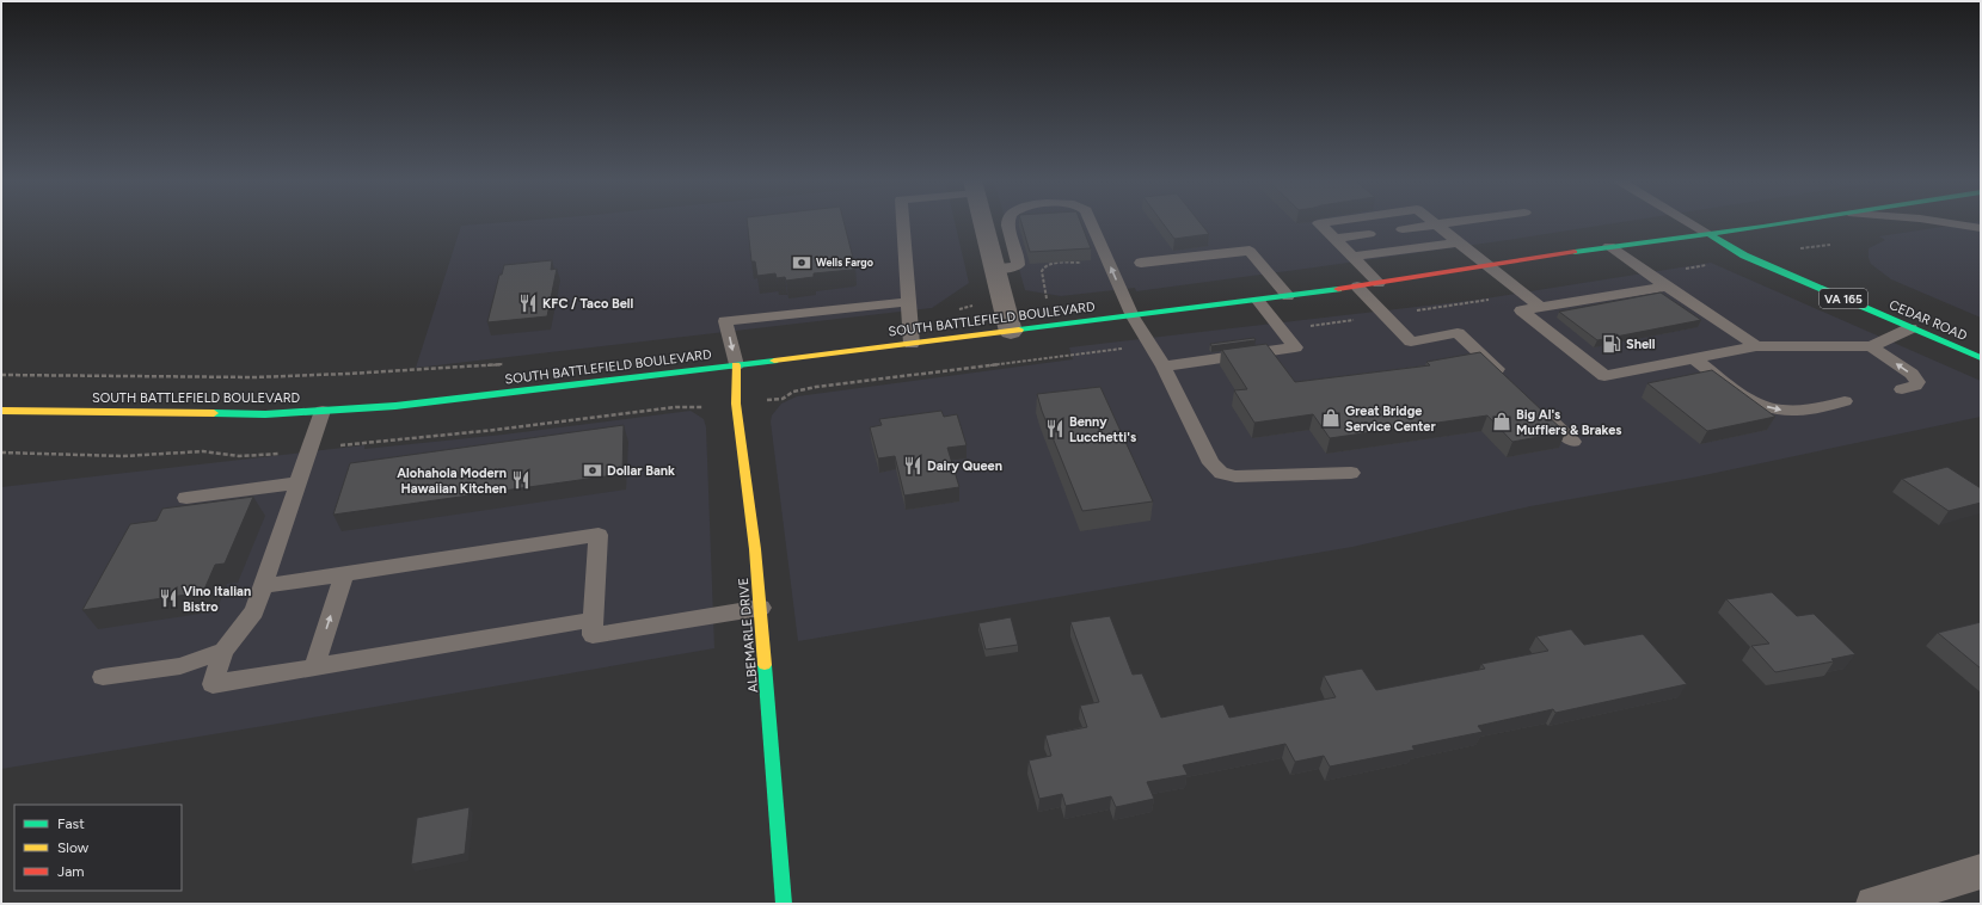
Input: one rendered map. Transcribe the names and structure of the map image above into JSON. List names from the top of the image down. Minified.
{"streets":{"main road":["VA 165","SOUTH BATTLEFIELD BOULEVARD","CEDAR ROAD","ALBEMARLE DRIVE"]},"crossings":[["SOUTH BATTLEFIELD BOULEVARD","CEDAR ROAD"],["SOUTH BATTLEFIELD BOULEVARD","ALBEMARLE DRIVE"]],"places":{"bank":["Wells Fargo","Dollar Bank"],"restaurant":["KFC / Taco Bell","Benny Lucchetti's","Dairy Queen","Alohahola Modern Hawaiian Kitchen","Vino Italian Bistro"],"fuel station":["Shell"],"shop":["Great Bridge Service Center","Big Al's Mufflers & Brakes"]},"legend":["Fast","Slow","Jam"]}
